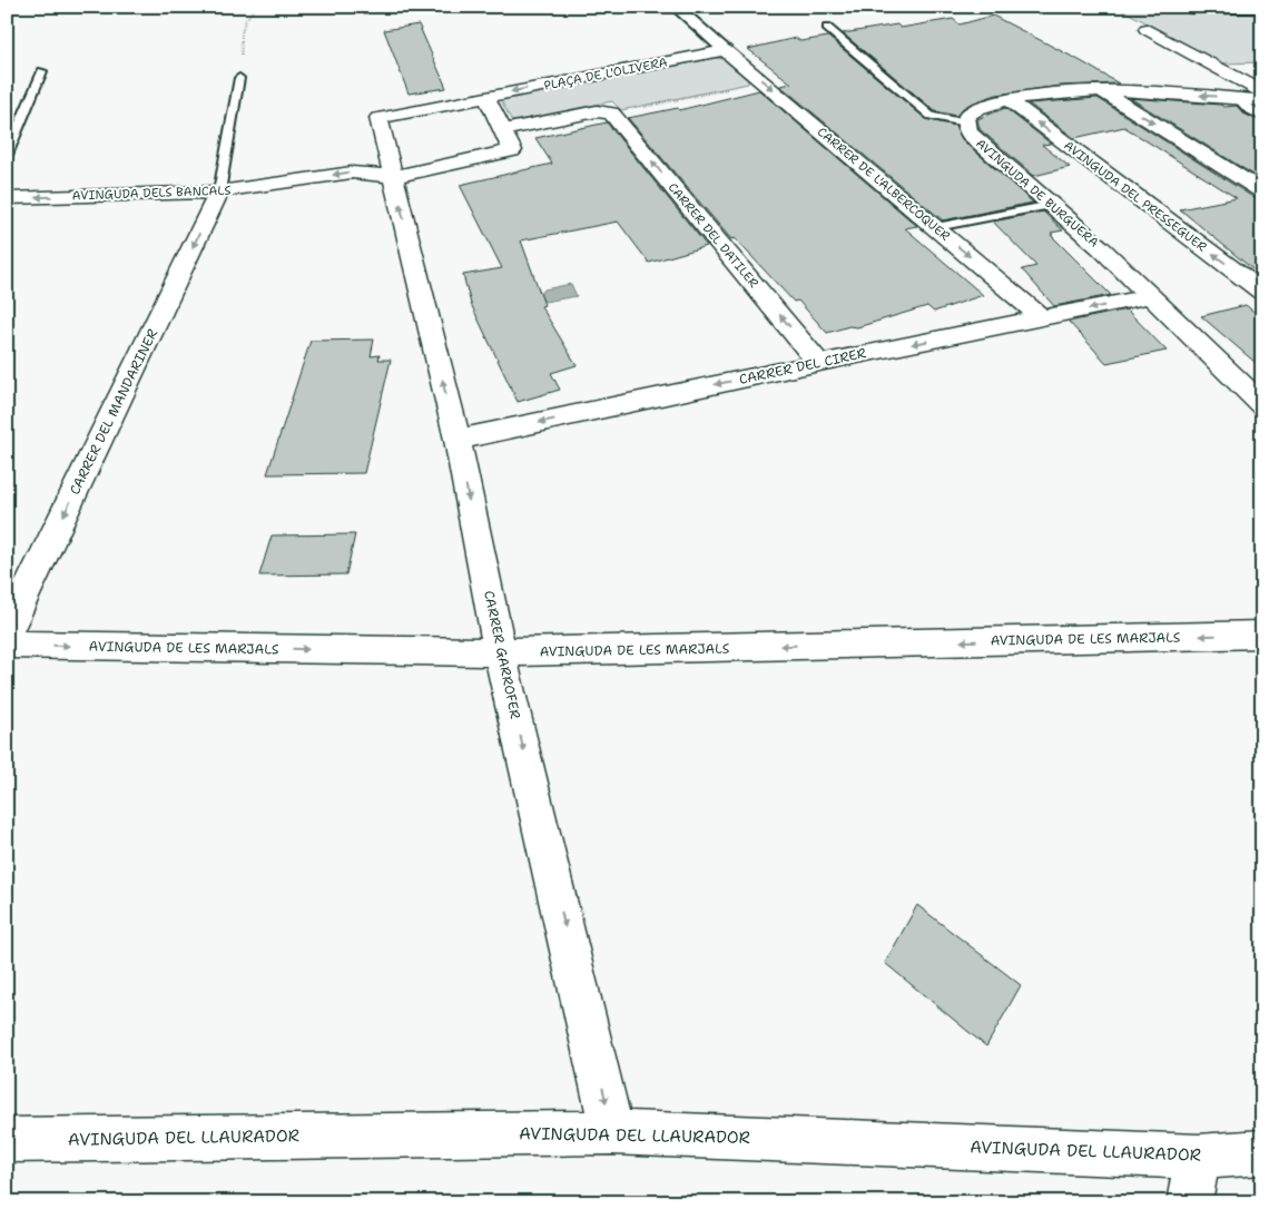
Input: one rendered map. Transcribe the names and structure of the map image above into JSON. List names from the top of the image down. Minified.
{"streets":{"street":["PLAÇA DE L'OLIVERA","CARRER DE L'ALBERCOQUER","AVINGUDA DELS BANCALS","AVINGUDA DE BURGUERA","AVINGUDA DEL PRESSEGUER","CARRER DEL DATILER","CARRER DEL CIRER","CARRER DEL MANDARINER","AVINGUDA DE LES MARJALS","CARRER GARROFER","AVINGUDA DEL LLAURADOR"]},"crossings":[["PLAÇA DE L'OLIVERA","CARRER DE L'ALBERCOQUER"],["PLAÇA DE L'OLIVERA","AVINGUDA DELS BANCALS"],["PLAÇA DE L'OLIVERA","CARRER GARROFER"],["CARRER DE L'ALBERCOQUER","CARRER DEL CIRER"],["AVINGUDA DELS BANCALS","CARRER DEL MANDARINER"],["AVINGUDA DELS BANCALS","CARRER GARROFER"],["AVINGUDA DE BURGUERA","CARRER DEL CIRER"],["CARRER DEL DATILER","CARRER DEL CIRER"],["CARRER DEL CIRER","CARRER GARROFER"],["AVINGUDA DE LES MARJALS","CARRER GARROFER"],["CARRER GARROFER","AVINGUDA DEL LLAURADOR"]],"one_way":["CARRER DE L'ALBERCOQUER","AVINGUDA DELS BANCALS","CARRER DEL DATILER","CARRER DEL CIRER","CARRER DEL MANDARINER"]}
